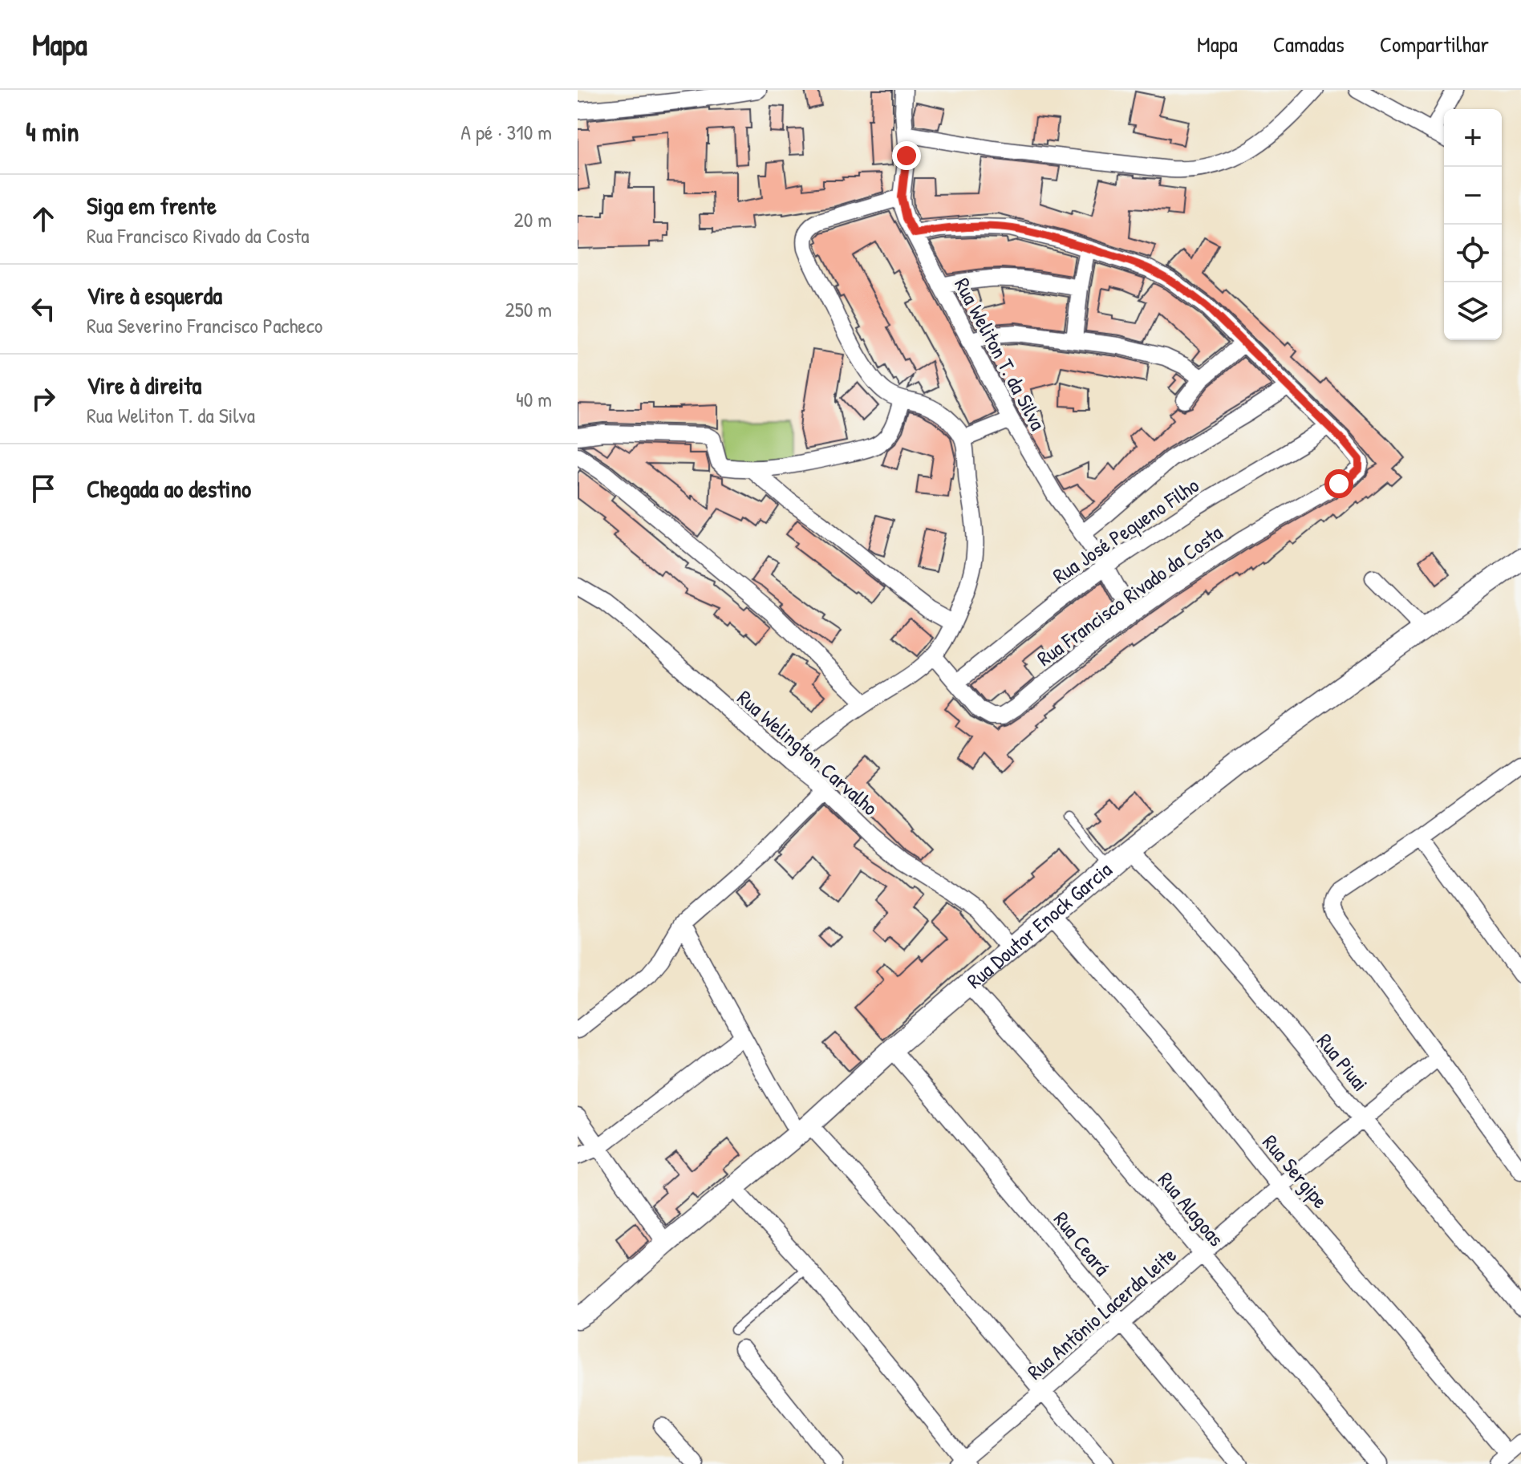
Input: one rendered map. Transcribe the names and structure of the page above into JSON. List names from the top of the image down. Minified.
{"streets":{"street":["Rua Weliton T. da Silva","Rua José Pequeno Filho","Rua Francisco Rivado da Costa","Rua Welington Carvalho","Rua Doutor Enock Garcia","Rua Piuai","Rua Sergipe","Rua Alagoas","Rua Ceará","Rua Antônio Lacerda leite"]},"crossings":[["Rua Weliton T. da Silva","Rua José Pequeno Filho"],["Rua Weliton T. da Silva","Rua Francisco Rivado da Costa"],["Rua José Pequeno Filho","Rua Francisco Rivado da Costa"],["Rua Welington Carvalho","Rua Doutor Enock Garcia"],["Rua Doutor Enock Garcia","Rua Piuai"],["Rua Doutor Enock Garcia","Rua Sergipe"],["Rua Doutor Enock Garcia","Rua Alagoas"],["Rua Doutor Enock Garcia","Rua Ceará"],["Rua Piuai","Rua Antônio Lacerda leite"],["Rua Sergipe","Rua Antônio Lacerda leite"],["Rua Alagoas","Rua Antônio Lacerda leite"],["Rua Ceará","Rua Antônio Lacerda leite"]],"page":{"header":"Mapa","nav":["Mapa","Camadas","Compartilhar"],"heading":["4 min","A pé · 310 m"],"map_buttons":["+","−"],"list":[["Siga em frente","Rua Francisco Rivado da Costa","20 m"],["Vire à esquerda","Rua Severino Francisco Pacheco","250 m"],["Vire à direita","Rua Weliton T. da Silva","40 m"],"Chegada ao destino"]}}
